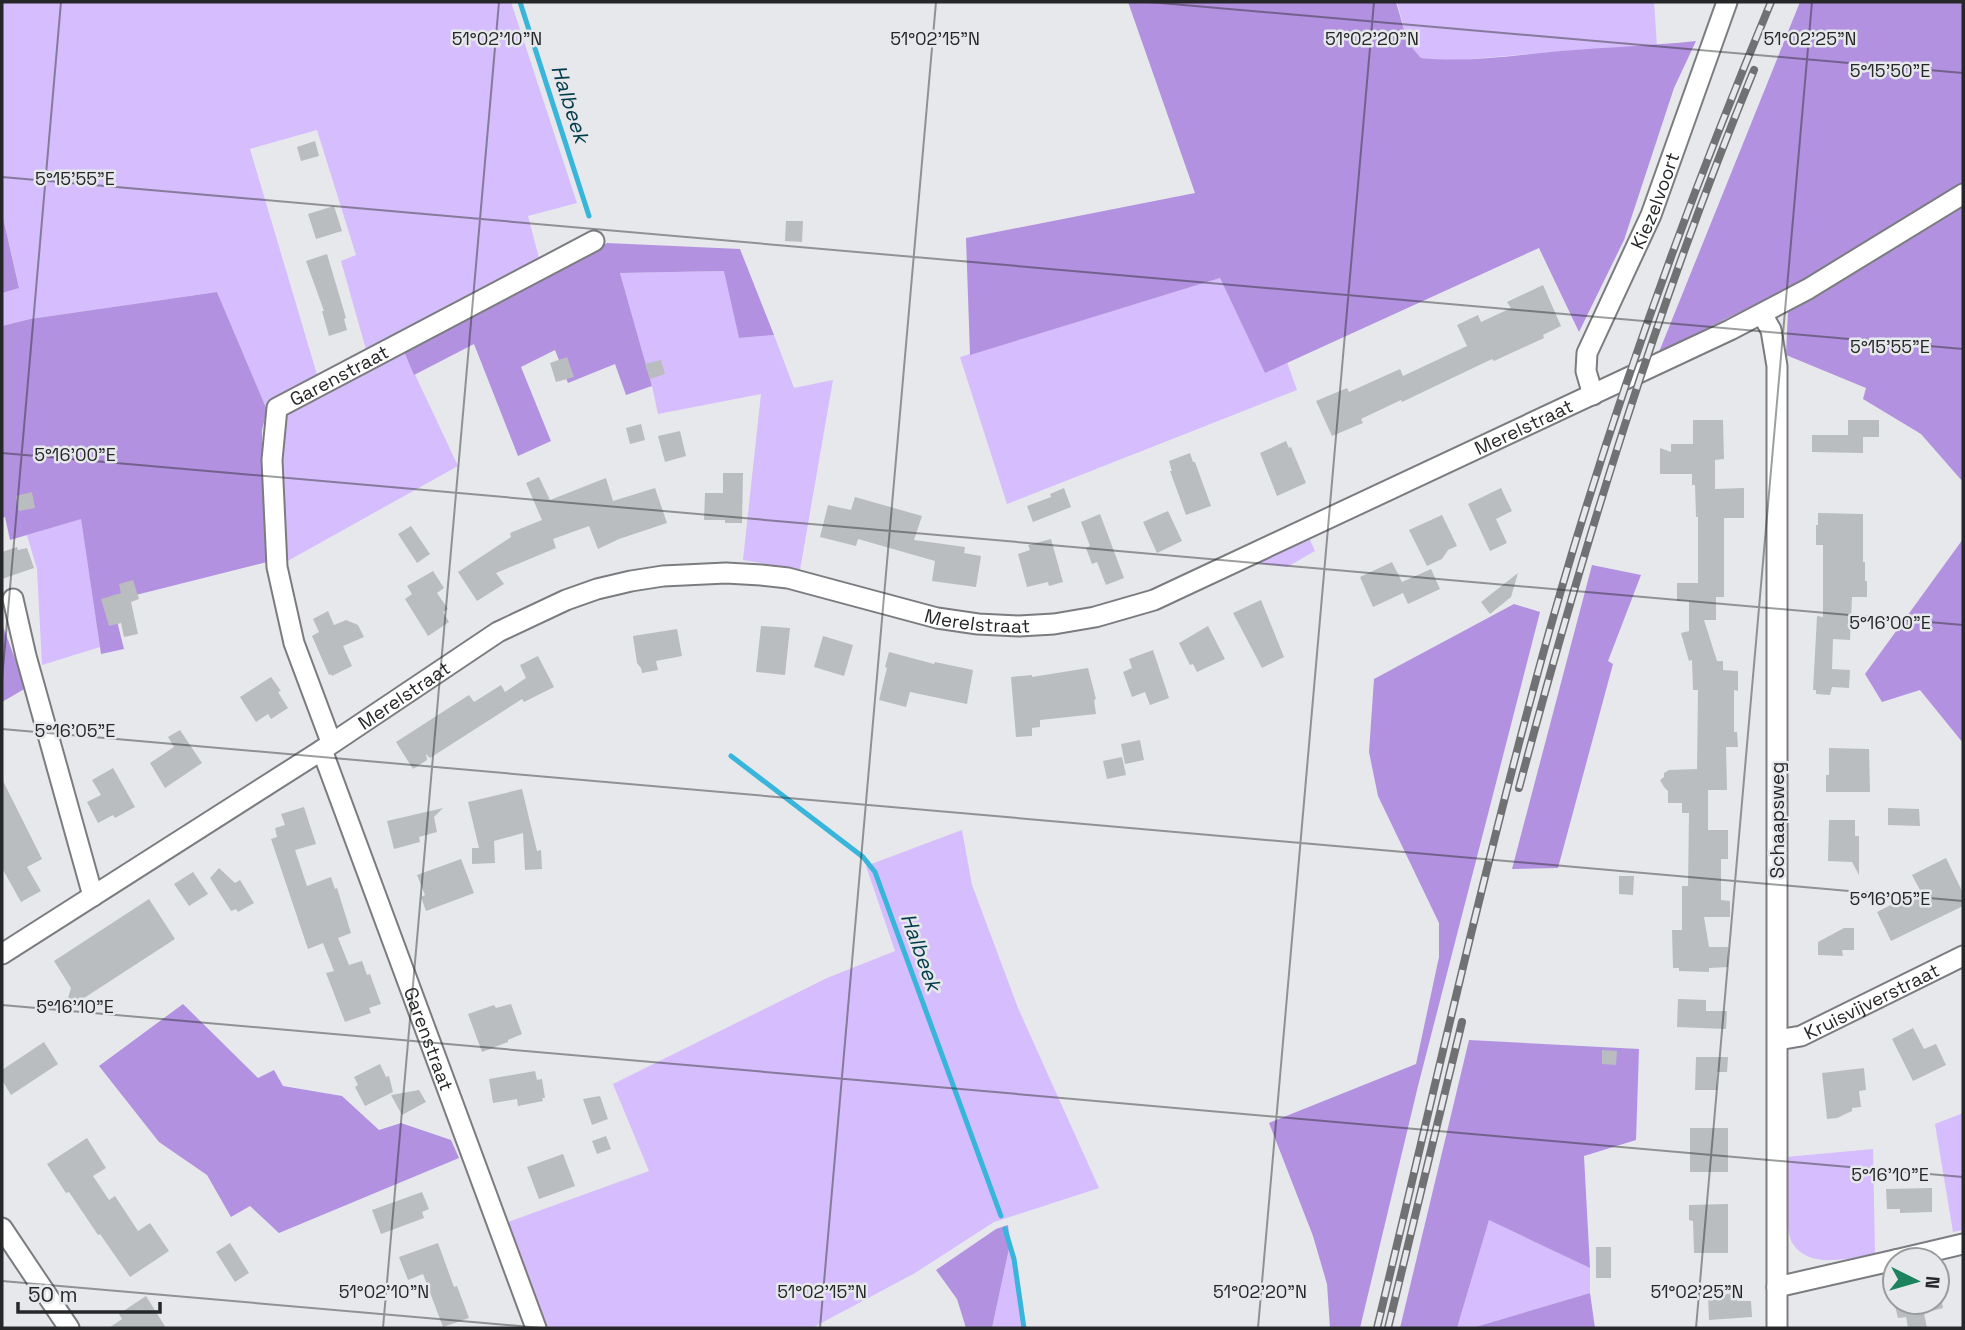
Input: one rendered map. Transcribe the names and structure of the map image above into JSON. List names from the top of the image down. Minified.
{"streets":{"street":["Kiezelvoort","Garenstraat","Merelstraat","Schaapsweg","Kruisvijverstraat"]},"crossings":[["Kiezelvoort","Merelstraat"],["Garenstraat","Merelstraat"],["Merelstraat","Schaapsweg"],["Schaapsweg","Kruisvijverstraat"]],"water":["Halbeek"],"scale_bar":"50 m","north":"right","coordinates":["51°02'10\"N","51°02'15\"N","51°02'20\"N","51°02'25\"N","5°15'50\"E","5°15'55\"E","5°16'00\"E","5°16'05\"E","5°16'10\"E"]}
